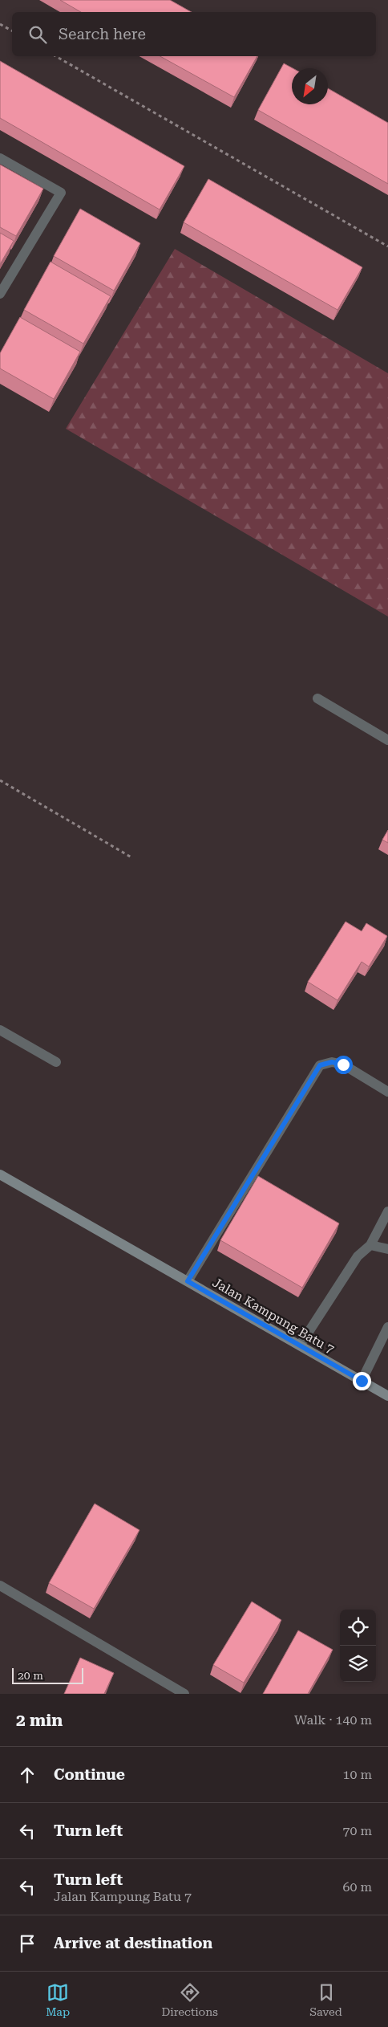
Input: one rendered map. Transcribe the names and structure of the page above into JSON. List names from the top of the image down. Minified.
{"streets":{"street":["Jalan Kampung Batu 7"]},"scale_bar":"20 m","north":"bottom left","page":{"search":"Search here","scale":"20 m","heading":["2 min","Walk · 140 m"],"list":[["Continue","10 m"],["Turn left","70 m"],["Turn left","Jalan Kampung Batu 7","60 m"],"Arrive at destination"],"nav":["Map","Directions","Saved"]}}
